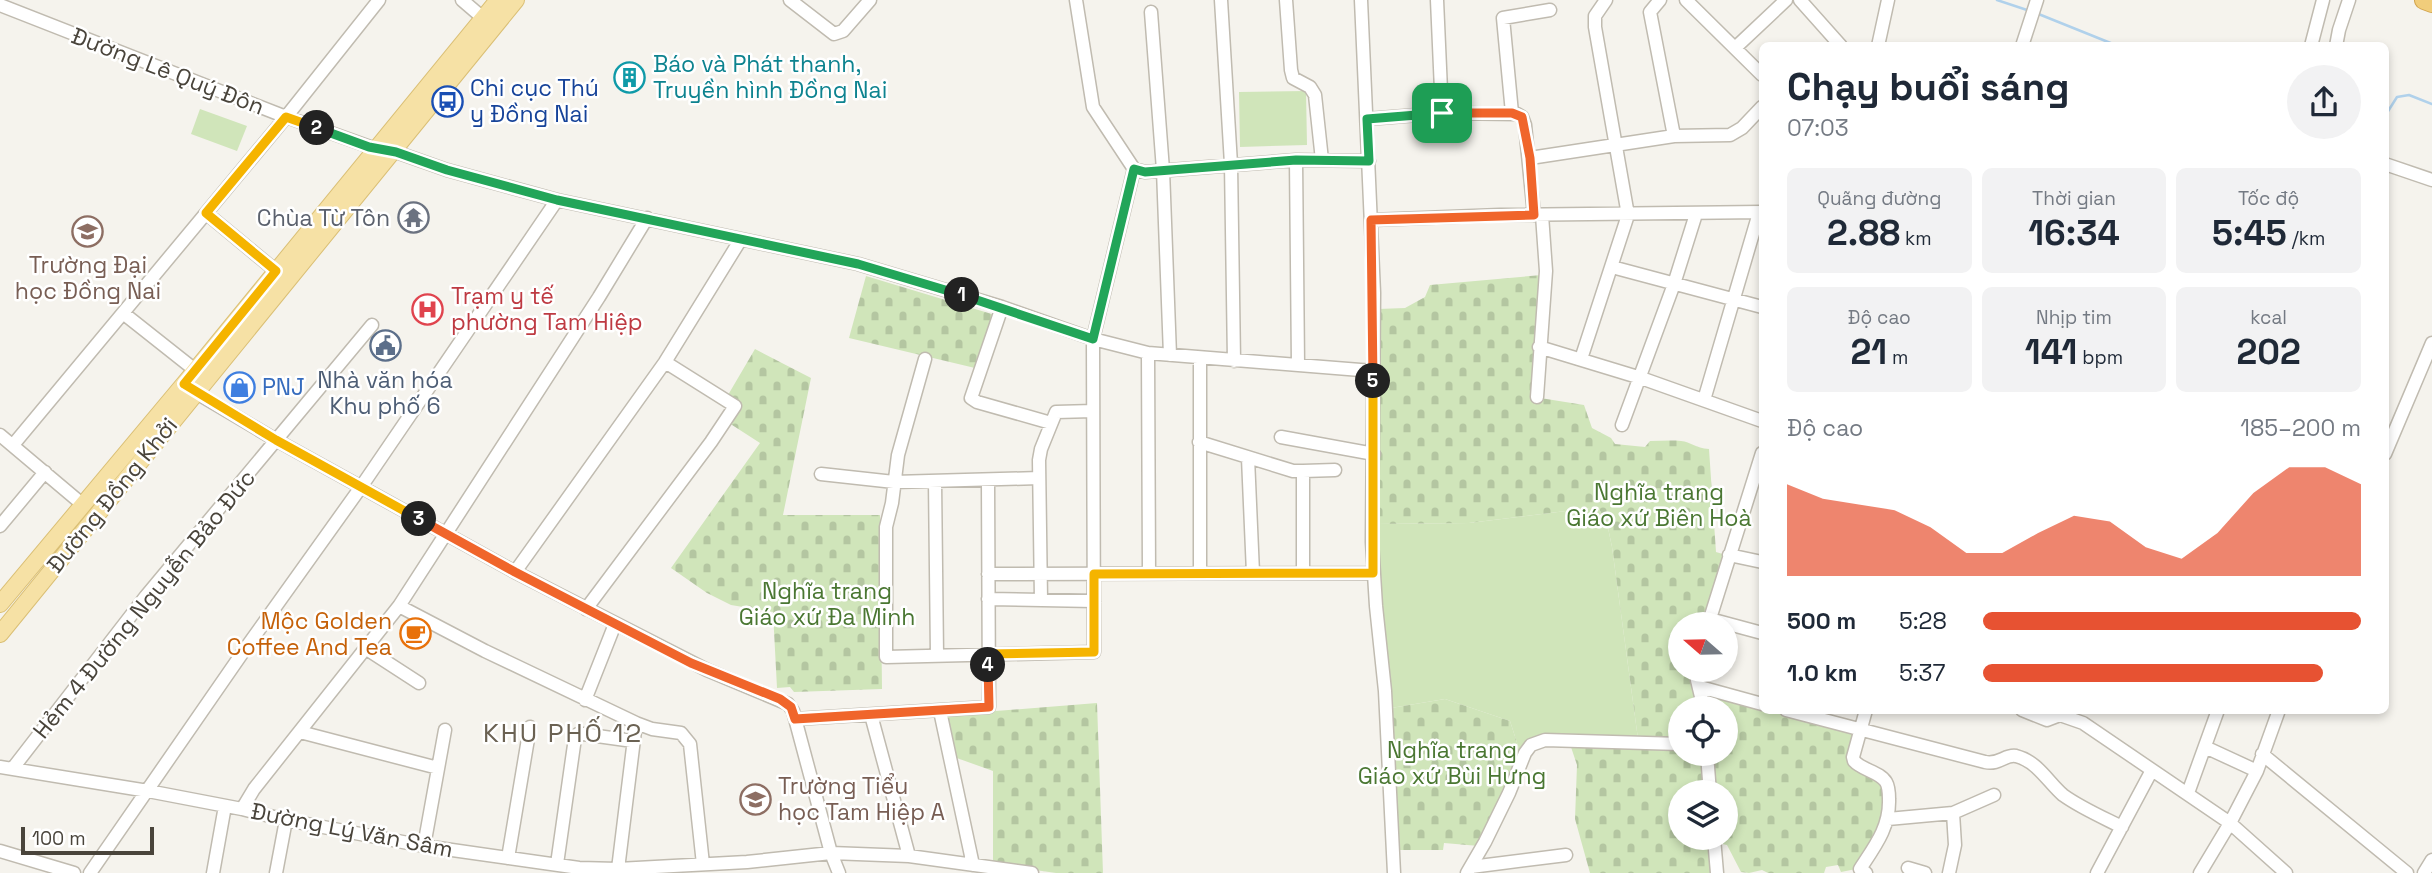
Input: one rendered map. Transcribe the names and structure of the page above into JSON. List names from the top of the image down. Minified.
{"streets":{"main road":["Đường Đồng Khởi"],"street":["Đường Lê Quý Đôn","Hẻm 4 Đường Nguyễn Bảo Đức","Đường Lý Văn Sâm"]},"crossings":[["Đường Lê Quý Đôn","Đường Đồng Khởi"],["Hẻm 4 Đường Nguyễn Bảo Đức","Đường Lý Văn Sâm"]],"districts":["KHU PHỐ 12"],"parks":["Nghĩa trang Giáo xứ Biên Hoà","Nghĩa trang Giáo xứ Đa Minh","Nghĩa trang Giáo xứ Bùi Hưng"],"places":{"building":["Báo và Phát thanh, Truyền hình Đồng Nai"],"bus stop":["Chi cục Thú y Đồng Nai"],"temple":["Chùa Từ Tôn"],"school or university":["Trường Đại học Đồng Nai","Trường Tiểu học Tam Hiệp A"],"hospital":["Trạm y tế phường Tam Hiệp"],"public building":["Nhà văn hóa Khu phố 6"],"shop":["PNJ"],"cafe":["Mộc Golden Coffee And Tea"]},"scale_bar":"100 m","north":"left","page":{"heading":["Chạy buổi sáng","07:03"],"pins":["2","1","5","3","4"],"stats":[["Quãng đường","2.88 km"],["Thời gian","16:34"],["Tốc độ","5:45 /km"],["Độ cao","21 m"],["Nhịp tim","141 bpm"],["kcal","202"]],"chart":["Độ cao","185–200 m"],"list":[{"name":"500 m","note":"5:28"},{"name":"1.0 km","note":"5:37"}],"scale":"100 m"}}
